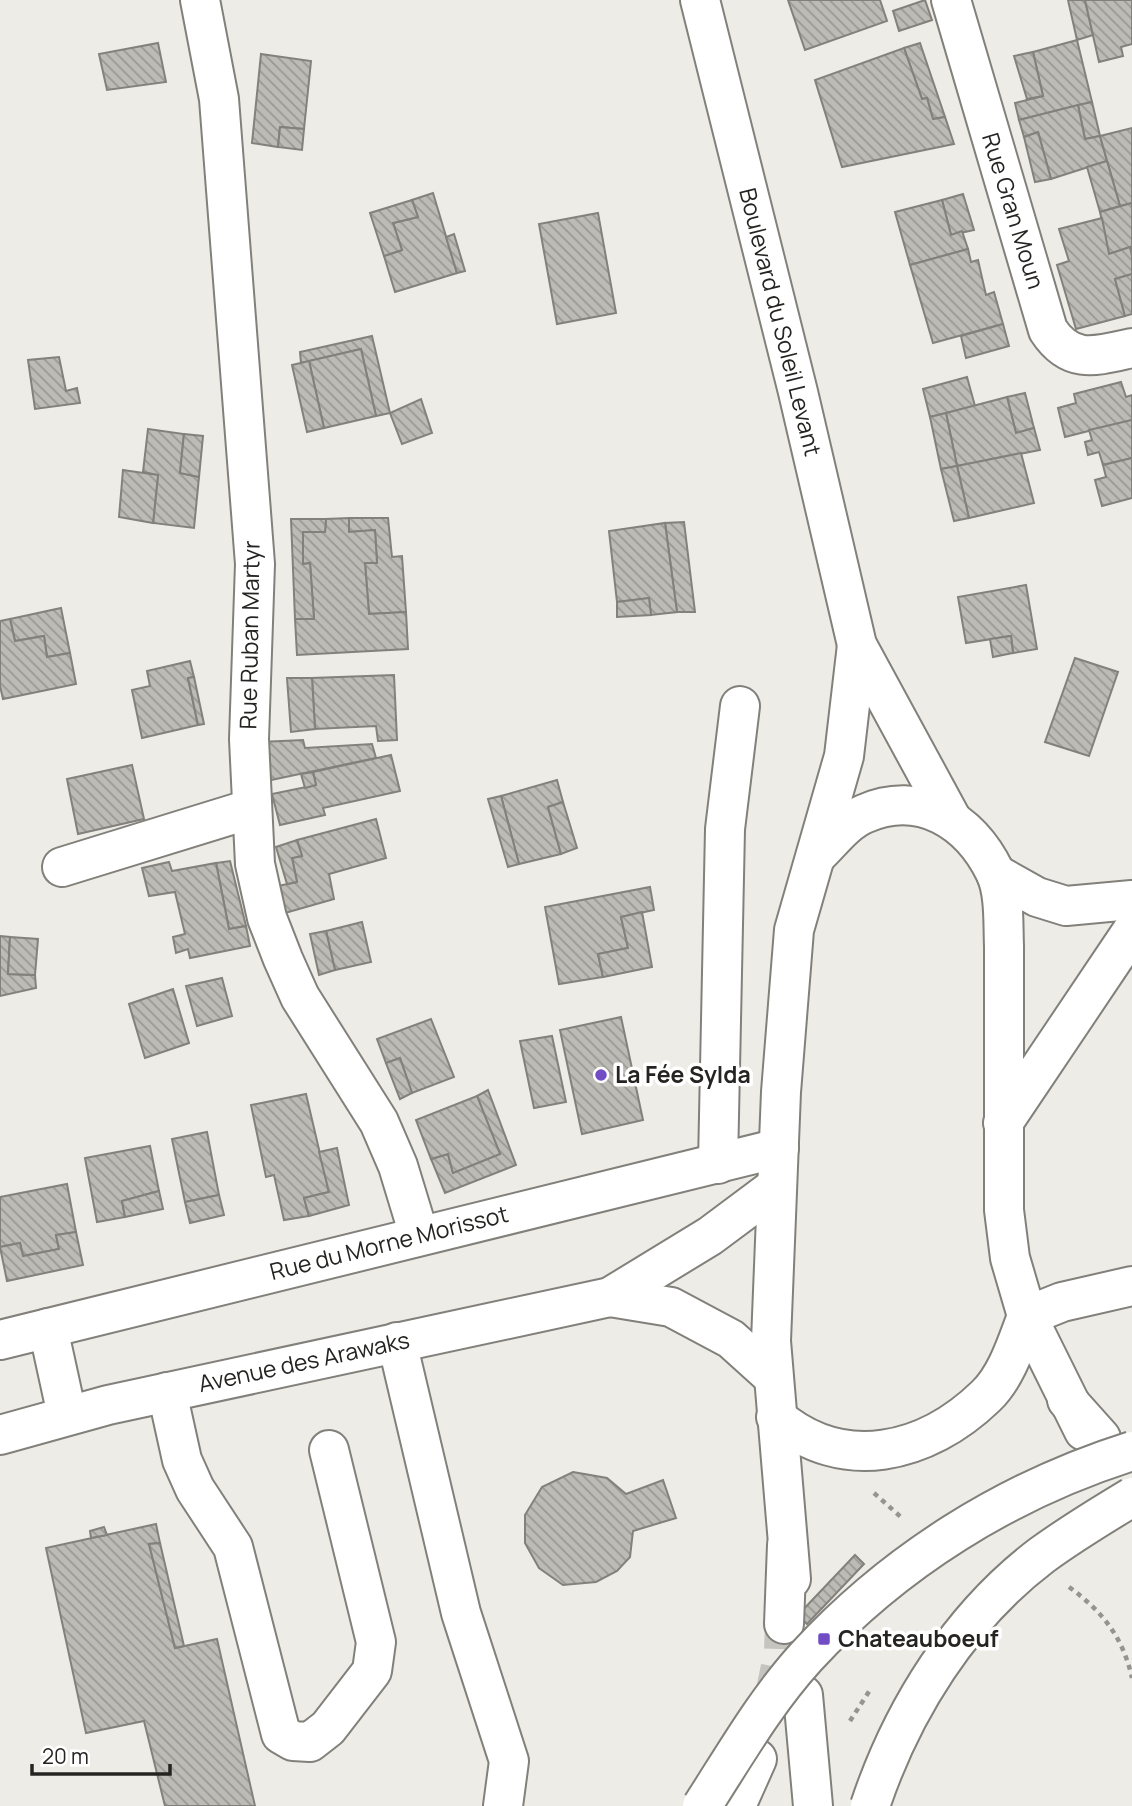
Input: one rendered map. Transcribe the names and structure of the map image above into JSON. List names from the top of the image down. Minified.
{"streets":{"main road":["Rue Gran Moun","Boulevard du Soleil Levant","Rue Ruban Martyr","Rue du Morne Morissot","Avenue des Arawaks"]},"crossings":[["Boulevard du Soleil Levant","Rue du Morne Morissot"],["Boulevard du Soleil Levant","Avenue des Arawaks"],["Rue Ruban Martyr","Rue du Morne Morissot"]],"places":{"other":["La Fée Sylda"],"transit":["Chateauboeuf"]},"scale_bar":"20 m"}
